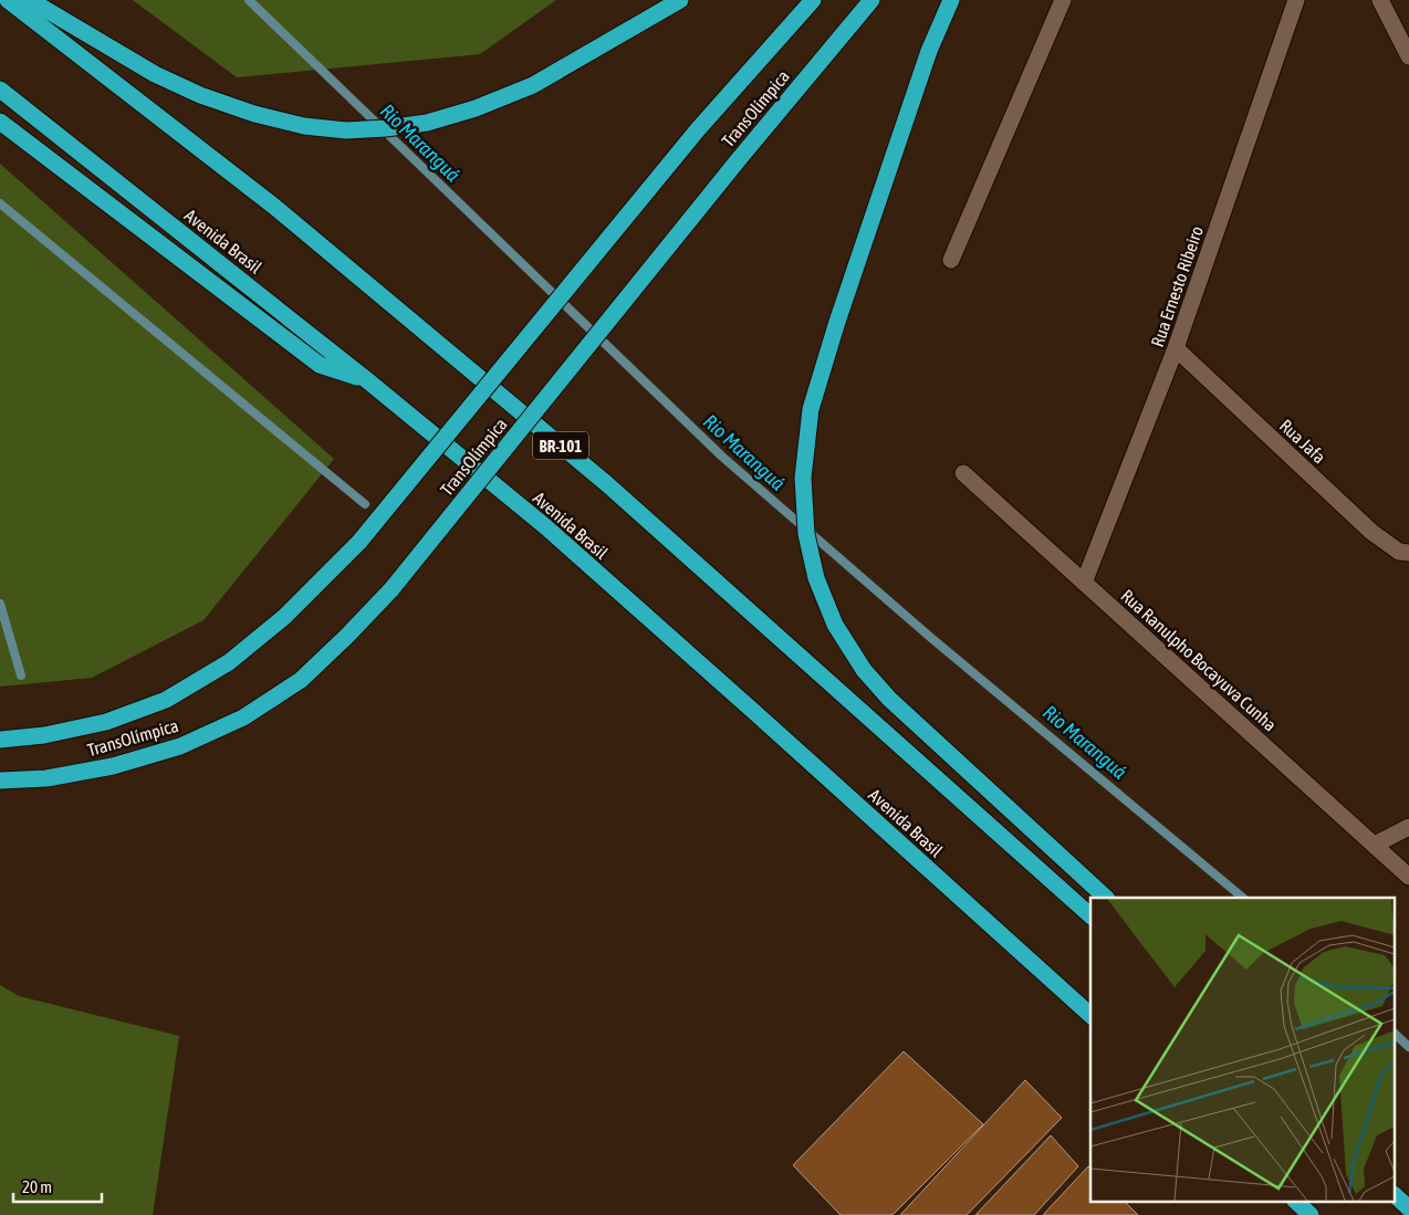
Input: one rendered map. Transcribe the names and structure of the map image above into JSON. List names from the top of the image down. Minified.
{"streets":{"highway":["TransOlímpica","Avenida Brasil","BR-101"],"street":["Rua Ernesto Ribeiro","Rua Jafa","Rua Ranulpho Bocayuva Cunha"]},"crossings":[["Rua Ernesto Ribeiro","Rua Jafa"],["Rua Ernesto Ribeiro","Rua Ranulpho Bocayuva Cunha"]],"water":["Rio Maranguá"],"scale_bar":"20 m"}
